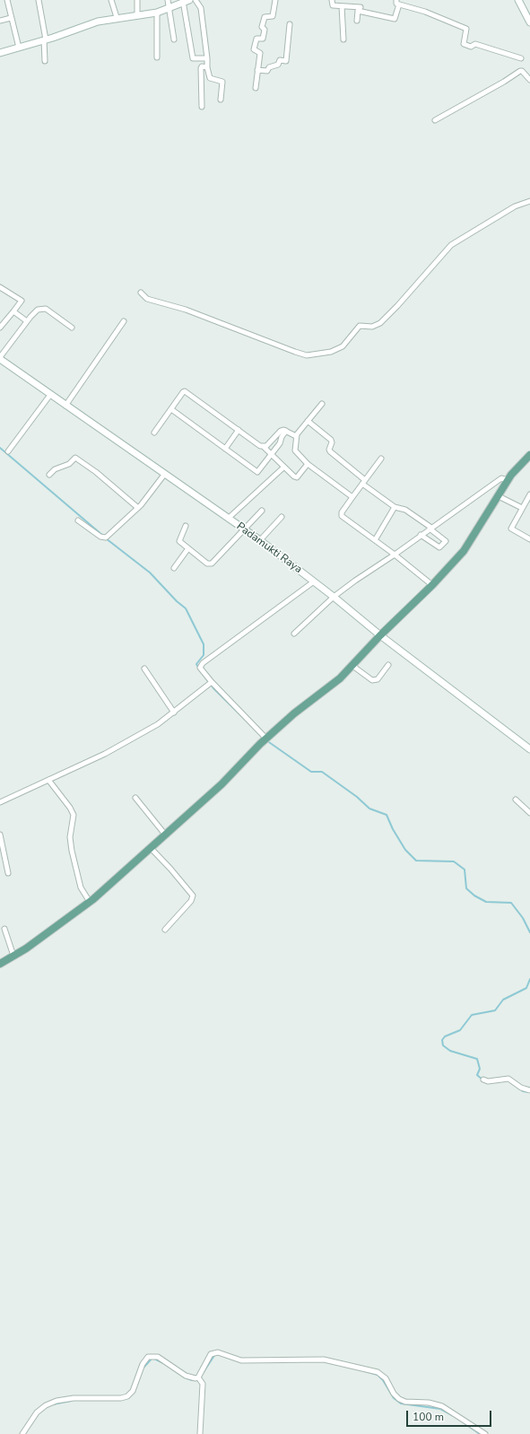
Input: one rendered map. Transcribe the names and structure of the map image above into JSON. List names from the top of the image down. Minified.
{"streets":{"street":["Padamukti Raya"]},"scale_bar":"100 m"}
